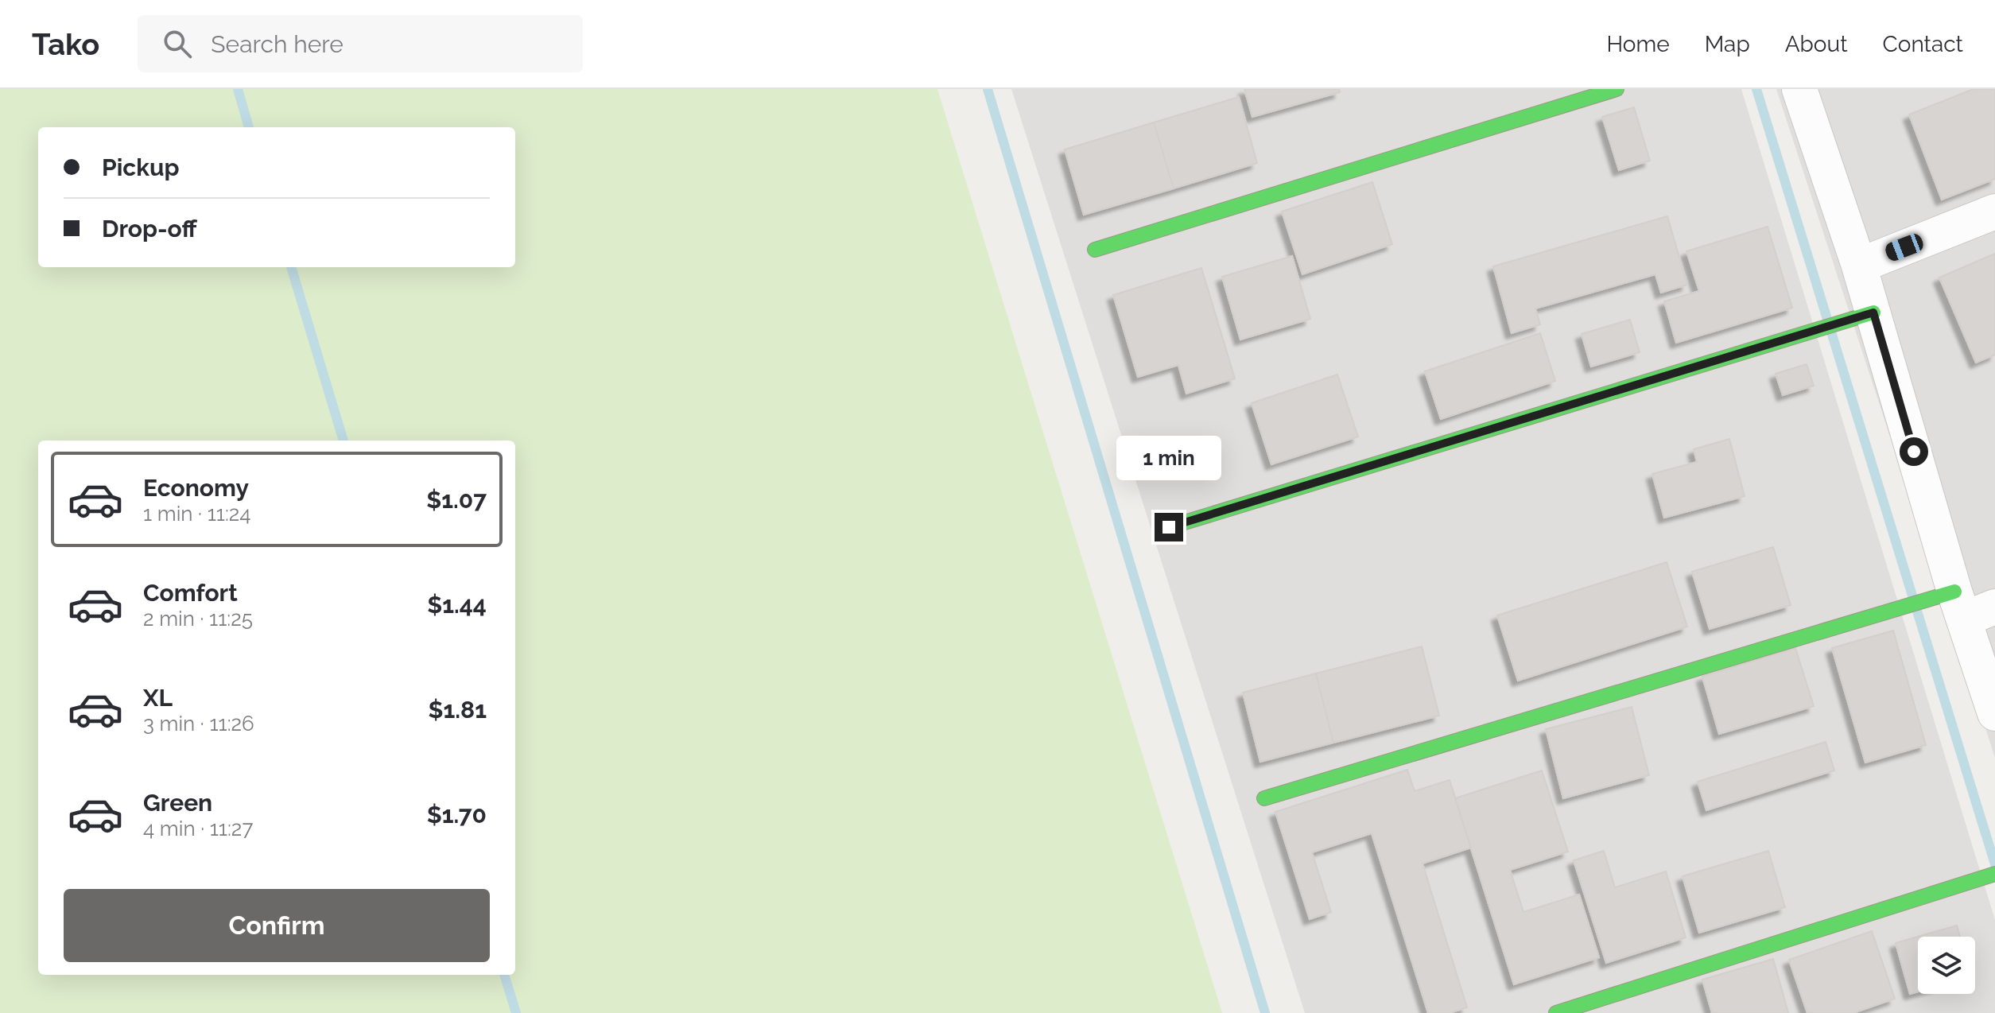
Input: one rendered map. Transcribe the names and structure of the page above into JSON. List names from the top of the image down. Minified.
{"page":{"header":"Tako","search":"Search here","nav":["Home","Map","About","Contact"],"banner":["Pickup","Drop-off"],"bubble":"1 min","list":[{"name":"Economy","note":"1 min · 11:24","value":"$1.07"},{"name":"Comfort","note":"2 min · 11:25","value":"$1.44"},{"name":"XL","note":"3 min · 11:26","value":"$1.81"},{"name":"Green","note":"4 min · 11:27","value":"$1.70"}],"buttons":"Confirm"}}
